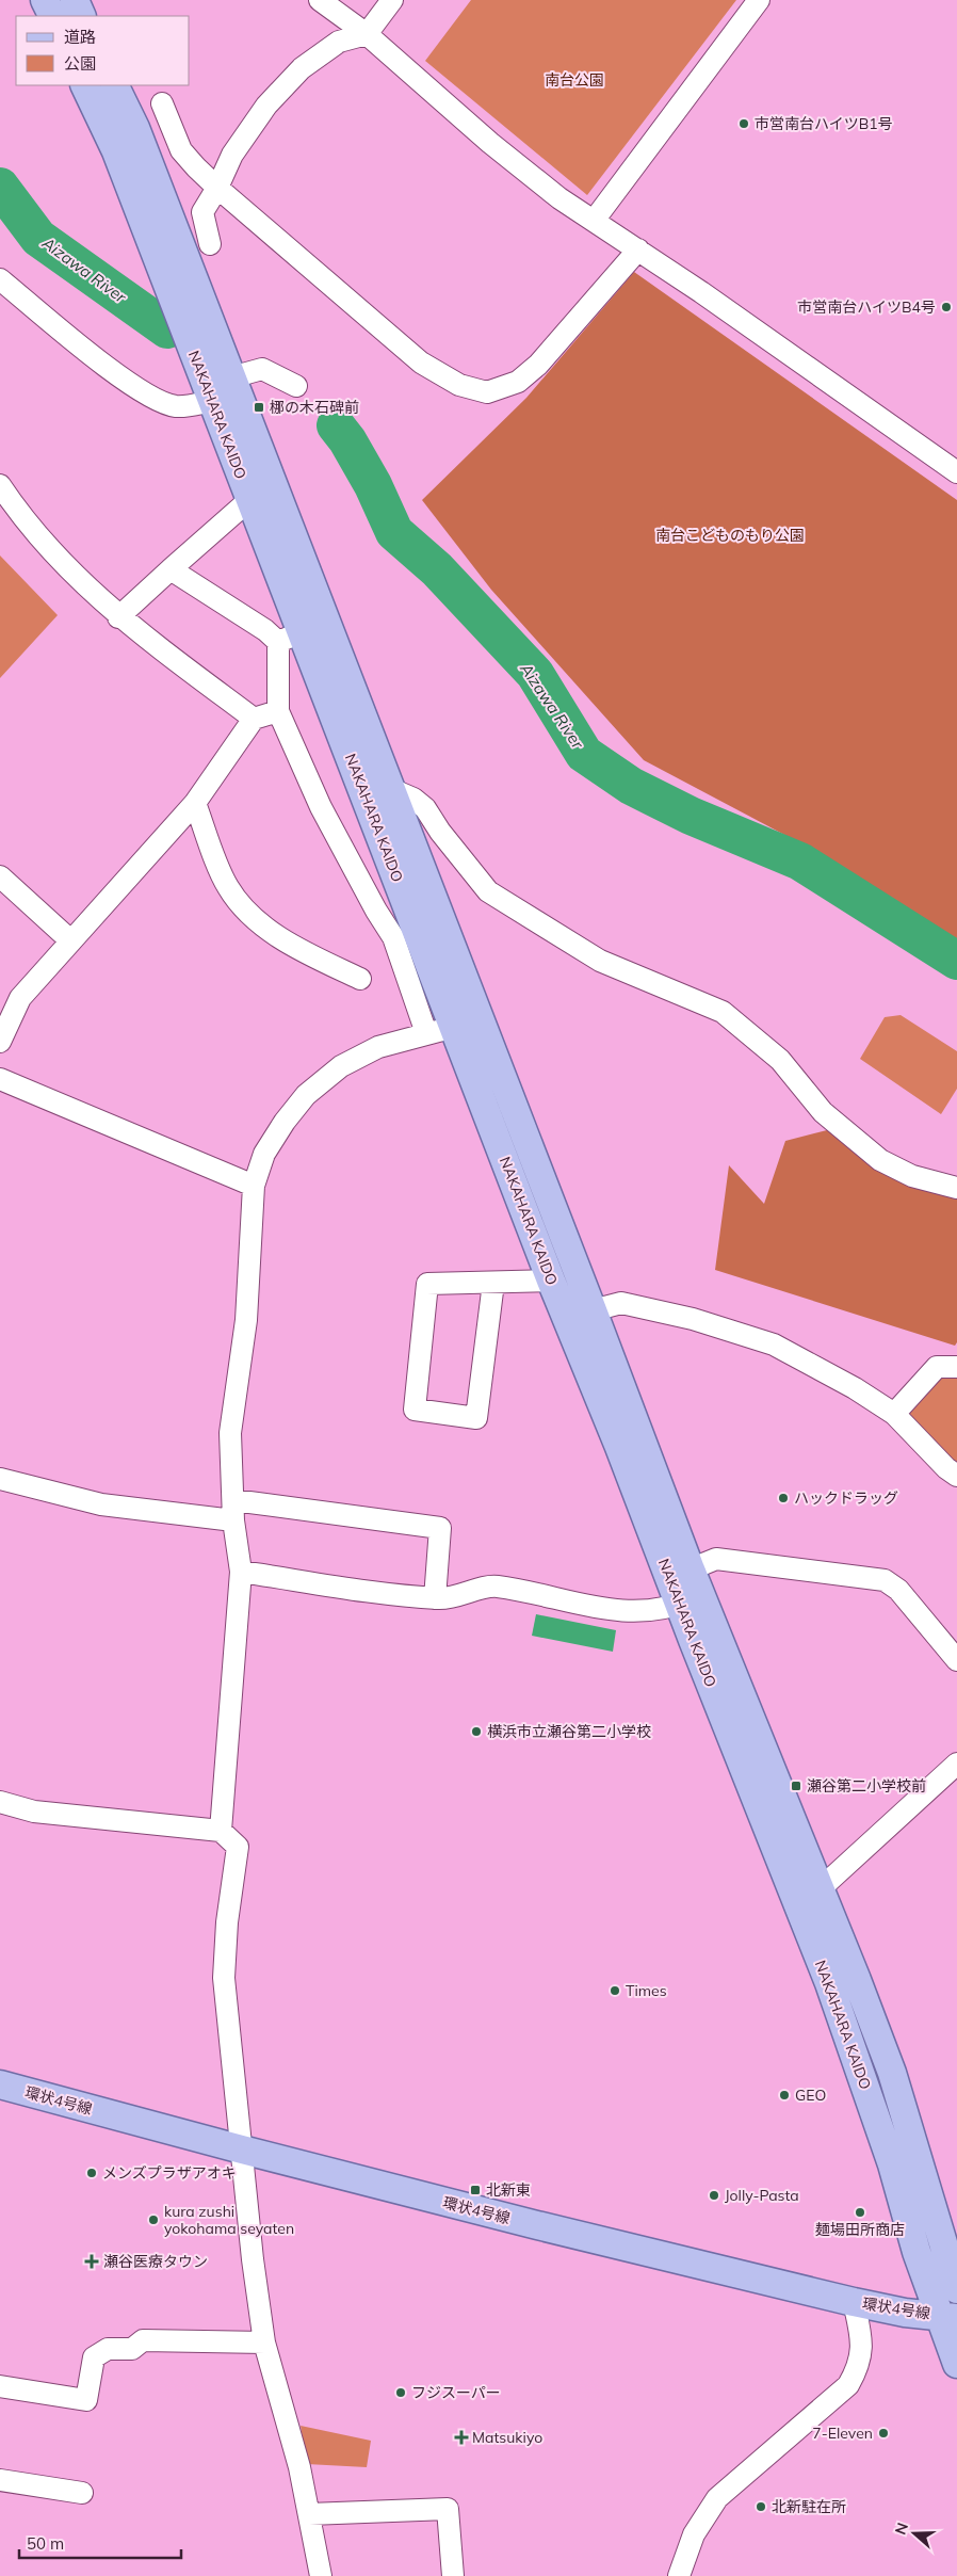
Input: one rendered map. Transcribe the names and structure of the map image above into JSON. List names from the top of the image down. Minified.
{"streets":{"main road":["NAKAHARA KAIDO","環状4号線"]},"crossings":[["NAKAHARA KAIDO","環状4号線"]],"water":["Aizawa River"],"parks":["南台公園","南台こどものもり公園"],"places":{"other":["市営南台ハイツB1号","市営南台ハイツB4号","ハックドラッグ","横浜市立瀬谷第二小学校","Times","GEO","メンズプラザアオキ","Jolly-Pasta","麺場田所商店","kura zushi yokohama seyaten","フジスーパー","7-Eleven","北新駐在所"],"transit":["梛の木石碑前","瀬谷第二小学校前","北新東"],"health":["瀬谷医療タウン","Matsukiyo"]},"legend":["道路","公園"],"scale_bar":"50 m","north":"left"}
